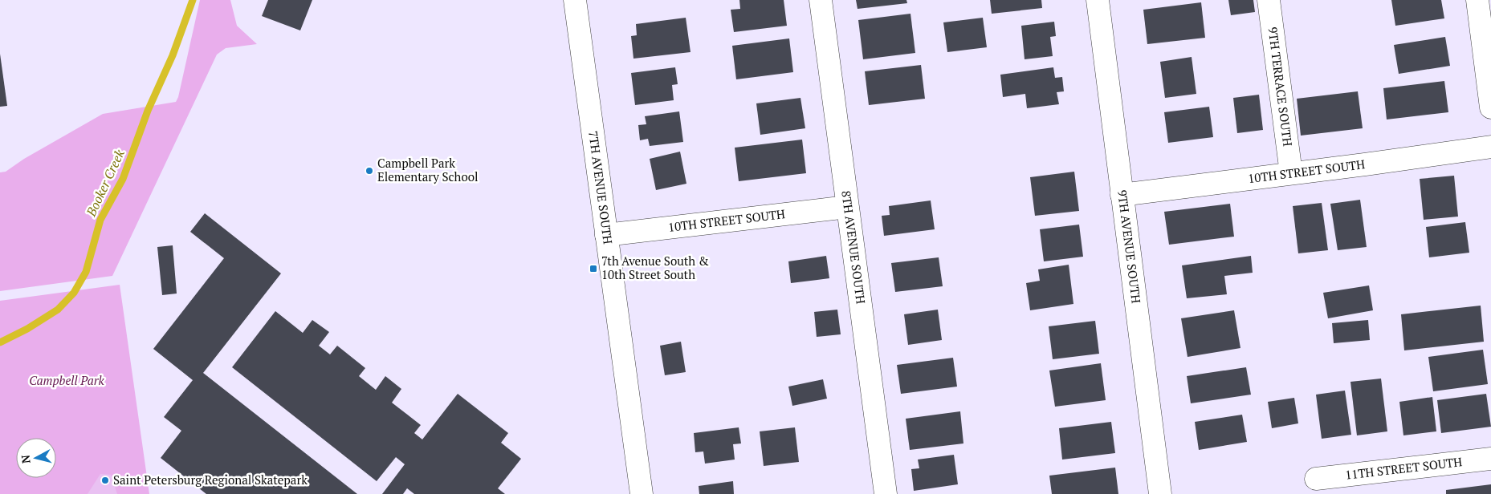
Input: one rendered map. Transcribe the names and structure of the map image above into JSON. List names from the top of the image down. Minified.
{"streets":{"street":["9TH TERRACE SOUTH","10TH STREET SOUTH","7TH AVENUE SOUTH","8TH AVENUE SOUTH","9TH AVENUE SOUTH","11TH STREET SOUTH"]},"crossings":[["9TH TERRACE SOUTH","10TH STREET SOUTH"],["10TH STREET SOUTH","7TH AVENUE SOUTH"],["10TH STREET SOUTH","8TH AVENUE SOUTH"],["10TH STREET SOUTH","9TH AVENUE SOUTH"]],"water":["Booker Creek"],"parks":["Campbell Park"],"places":{"other":["Campbell Park Elementary School","Saint Petersburg Regional Skatepark"],"transit":["7th Avenue South & 10th Street South"]},"north":"left"}
